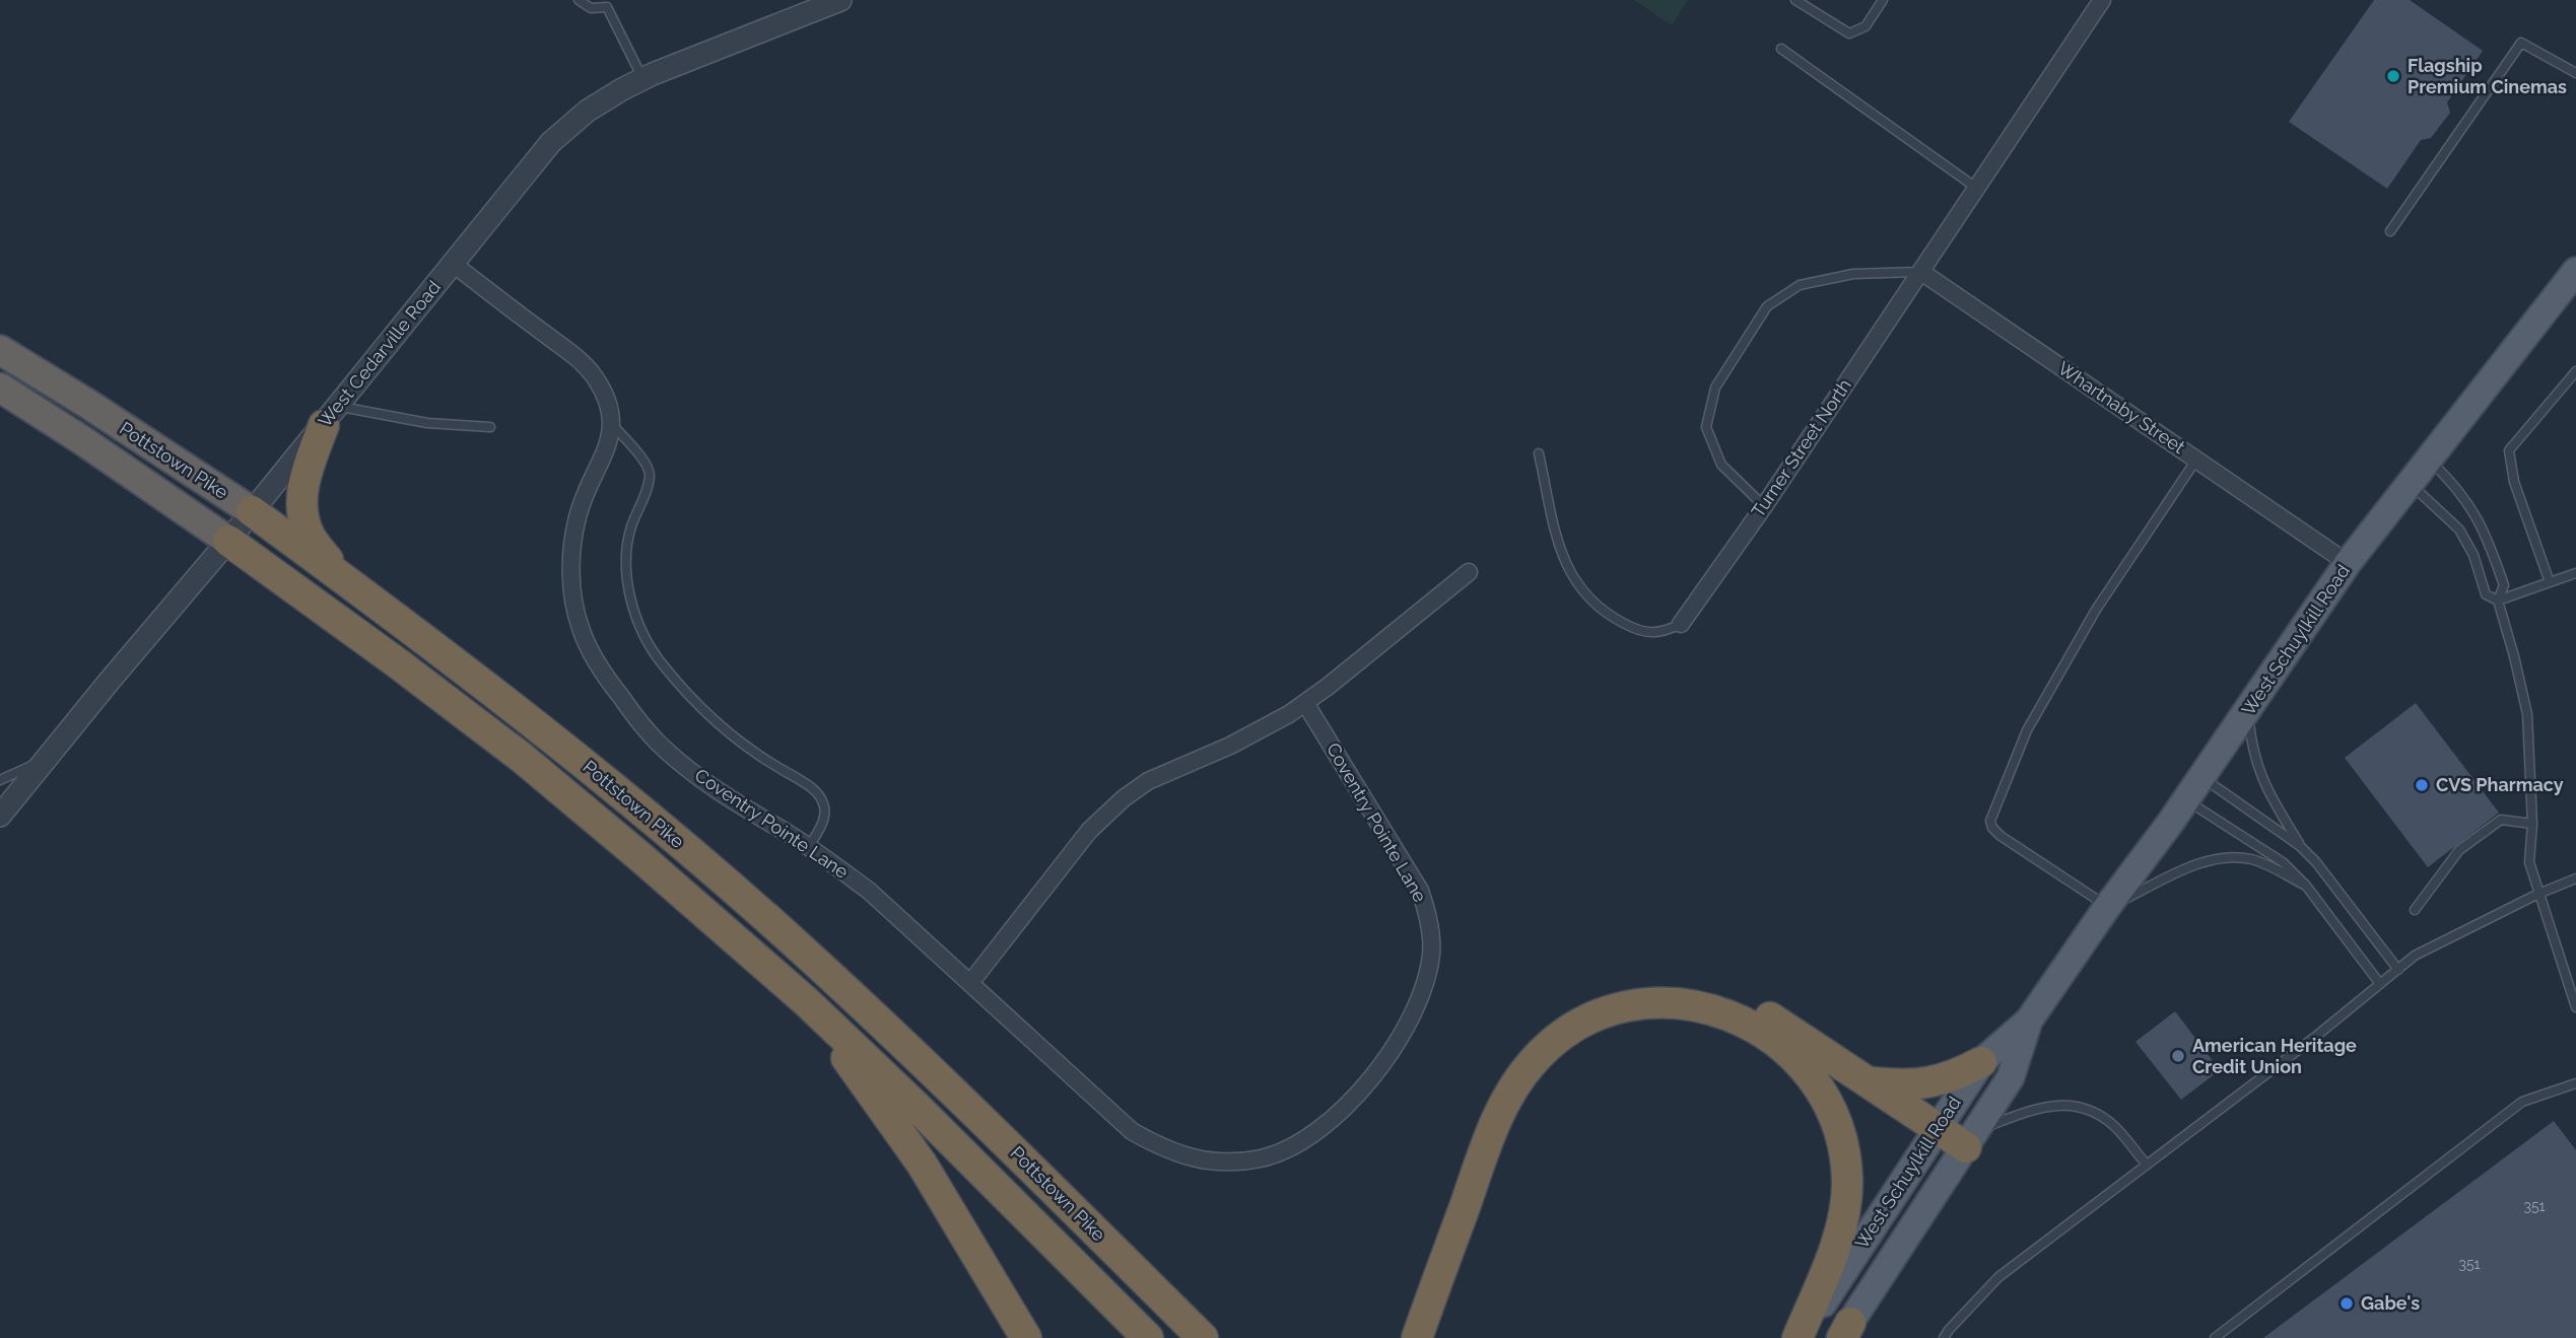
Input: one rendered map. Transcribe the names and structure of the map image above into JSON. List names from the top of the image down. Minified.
{"streets":{"highway":["Pottstown Pike"],"main road":["West Schuylkill Road"],"street":["West Cedarville Road","Whartnaby Street","Turner Street North","Coventry Pointe Lane"]},"crossings":[["West Cedarville Road","Pottstown Pike"],["Whartnaby Street","Turner Street North"],["Whartnaby Street","West Schuylkill Road"]],"places":["Flagship Premium Cinemas","CVS Pharmacy","American Heritage Credit Union","Gabe's"],"house_numbers":["351","351"]}
